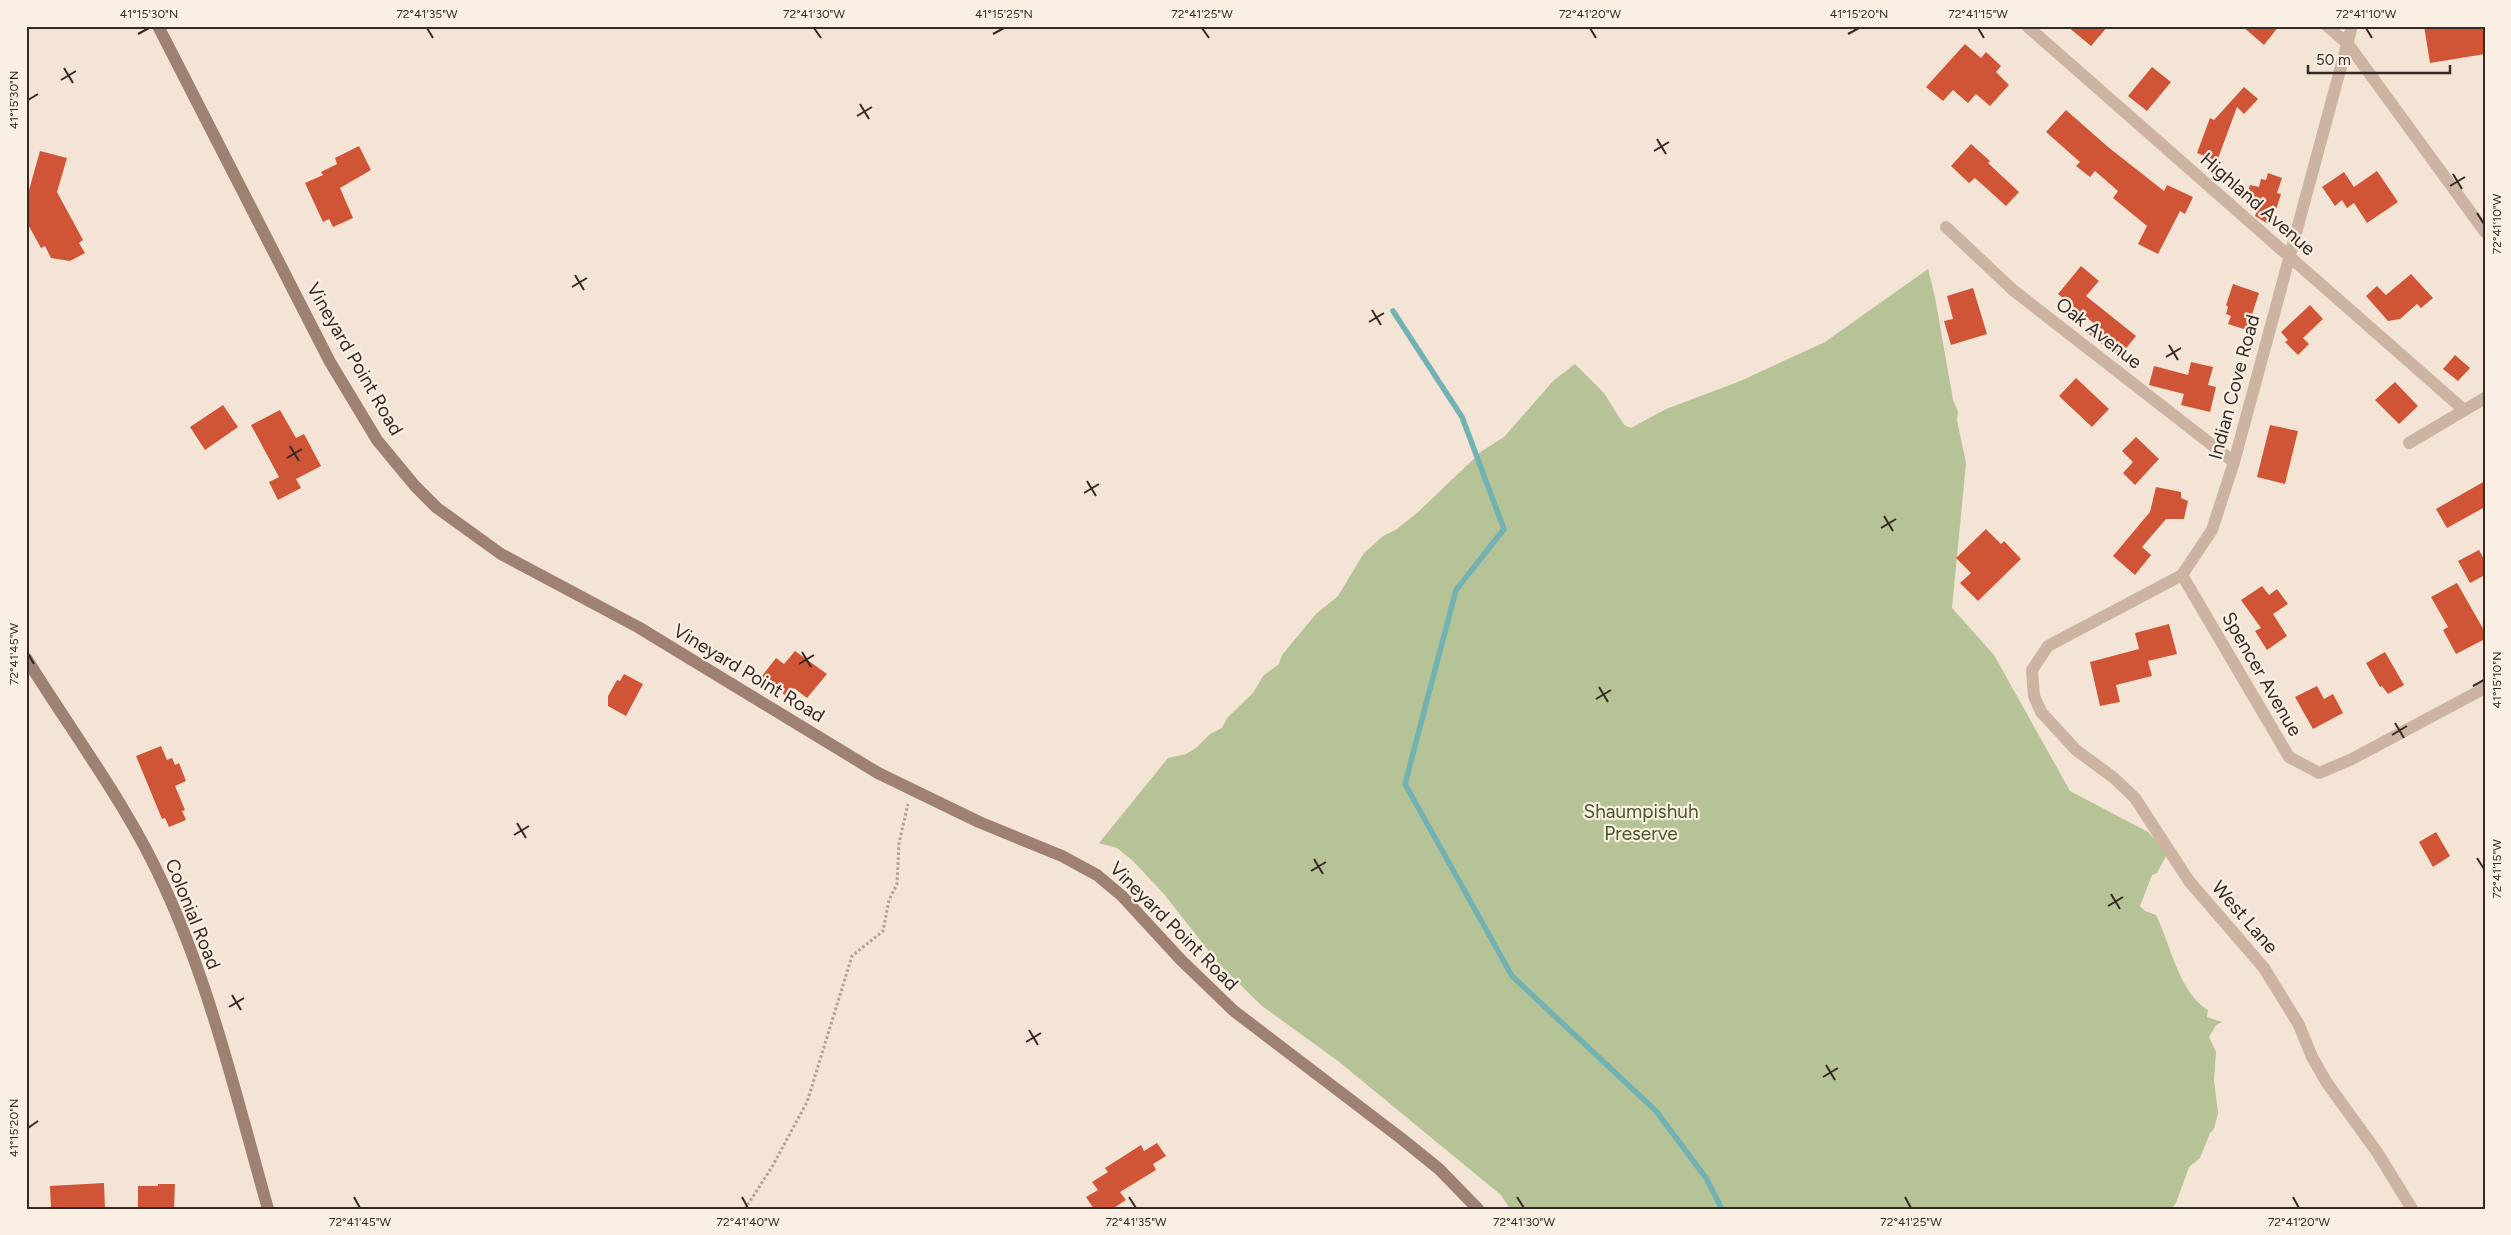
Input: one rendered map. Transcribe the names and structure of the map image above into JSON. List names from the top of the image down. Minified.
{"streets":{"street":["Highland Avenue","Oak Avenue","Vineyard Point Road","Indian Cove Road","Spencer Avenue","Colonial Road","West Lane"]},"crossings":[["Highland Avenue","Indian Cove Road"],["Oak Avenue","Indian Cove Road"],["Indian Cove Road","Spencer Avenue"],["Indian Cove Road","West Lane"]],"parks":["Shaumpishuh Preserve"],"scale_bar":"50 m","coordinates":["41°15'30\"N","72°41'35\"W","72°41'30\"W","41°15'25\"N","72°41'25\"W","72°41'20\"W","41°15'20\"N","72°41'15\"W","72°41'10\"W","72°41'45\"W","41°15'10\"N","72°41'40\"W"]}
